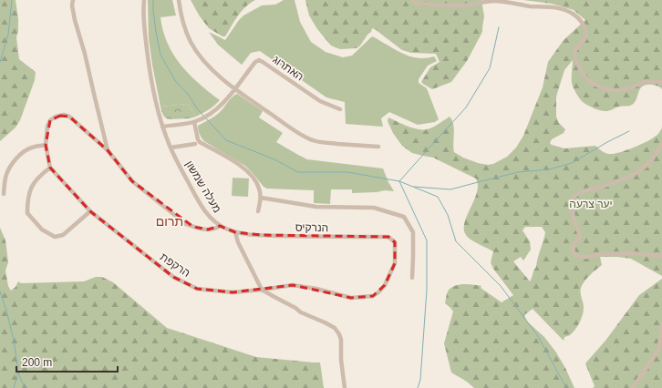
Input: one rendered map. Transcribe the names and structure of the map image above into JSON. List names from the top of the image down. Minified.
{"streets":{"street":["האתרוג","מעלה שמשון","הנרקיס","הרקפת"]},"crossings":[["מעלה שמשון","הנרקיס"],["הנרקיס","הרקפת"]],"districts":["תרום"],"parks":["יער צרעה"],"scale_bar":"200 m"}
